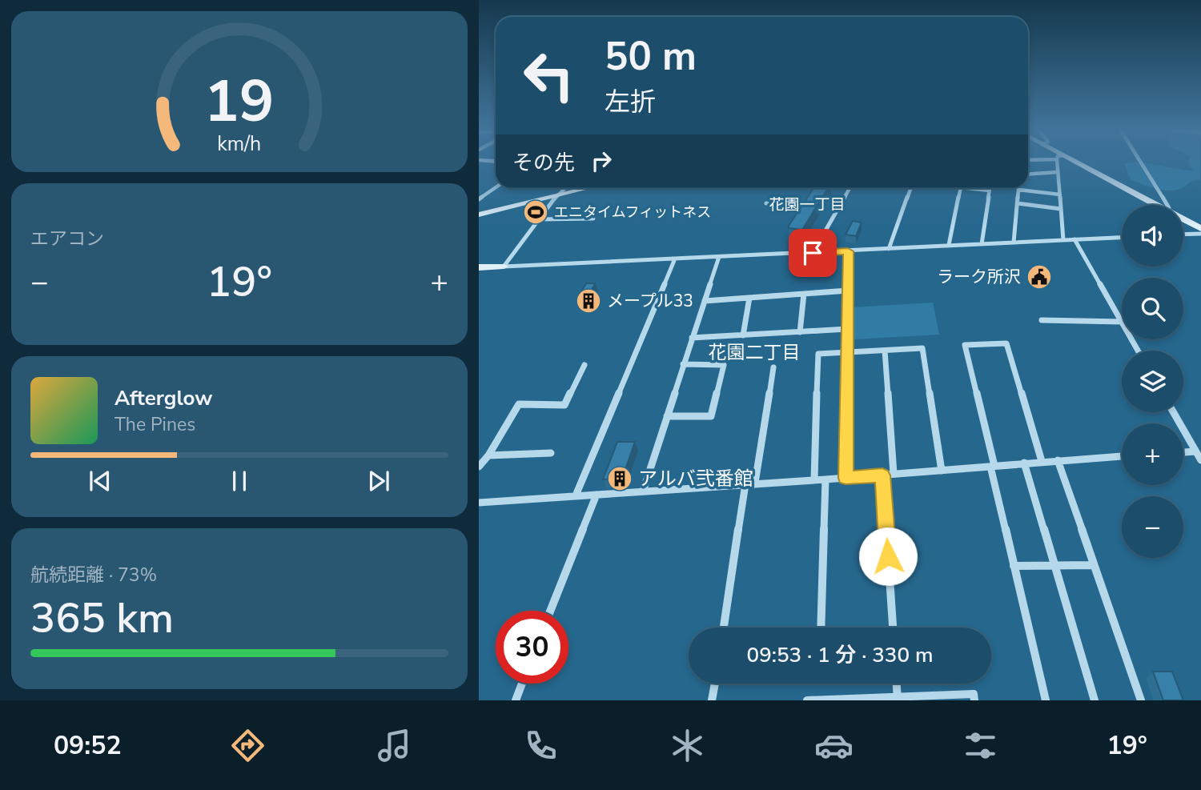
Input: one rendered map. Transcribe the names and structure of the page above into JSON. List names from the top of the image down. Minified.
{"districts":["花園一丁目","花園二丁目"],"places":{"sports":["エニタイムフィットネス"],"public building":["ラーク所沢"],"building":["メープル33","アルバ弐番館"]},"page":{"turn":["50 m","左折"],"then":"その先","tile":["エアコン",["航続距離 · 73%","365 km"]],"map_buttons":["+","−"],"heat":["−","19°","+"],"song":["Afterglow","The Pines"],"limit":"30","trip":"09:53 · 1 分 · 330 m","tabs":["09:52","19°"],"gauge":["19","km/h"]}}
